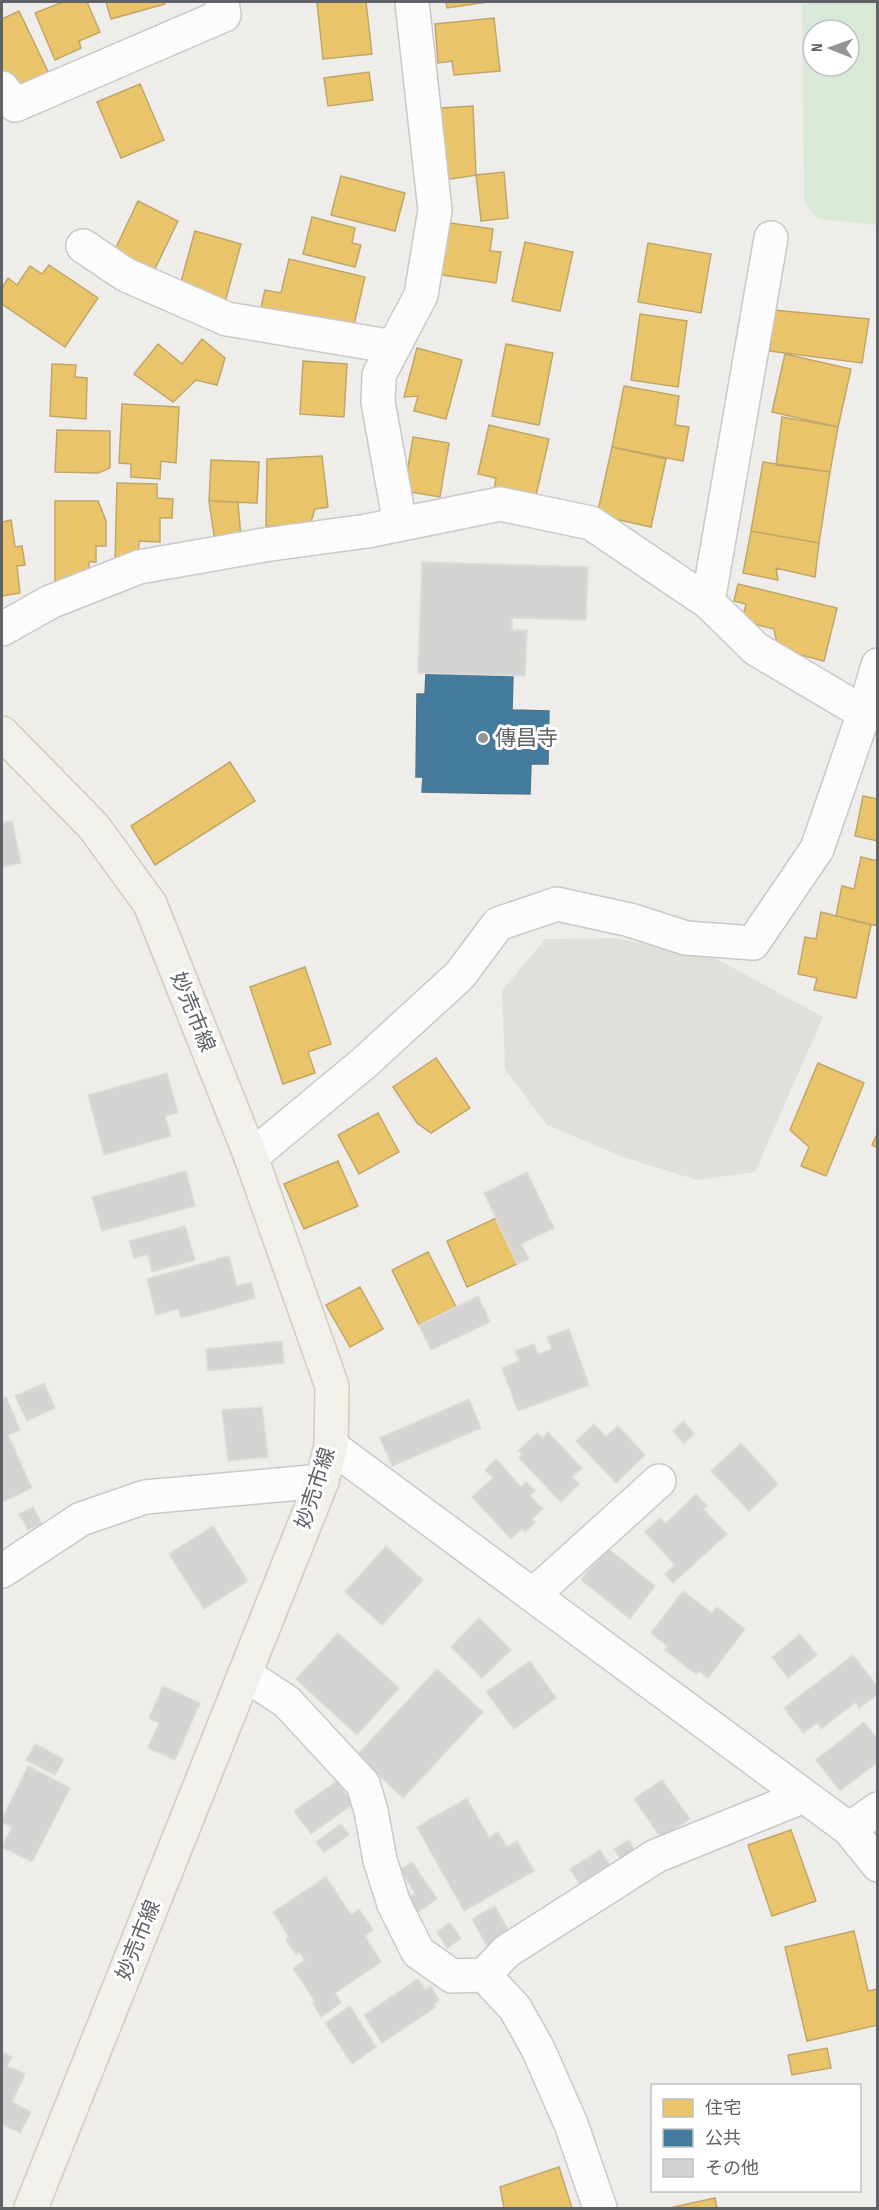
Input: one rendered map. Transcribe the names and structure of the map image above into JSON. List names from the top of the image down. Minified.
{"streets":{"main road":["妙売市線"]},"places":["傳昌寺"],"legend":["住宅","公共","その他"],"north":"left"}
